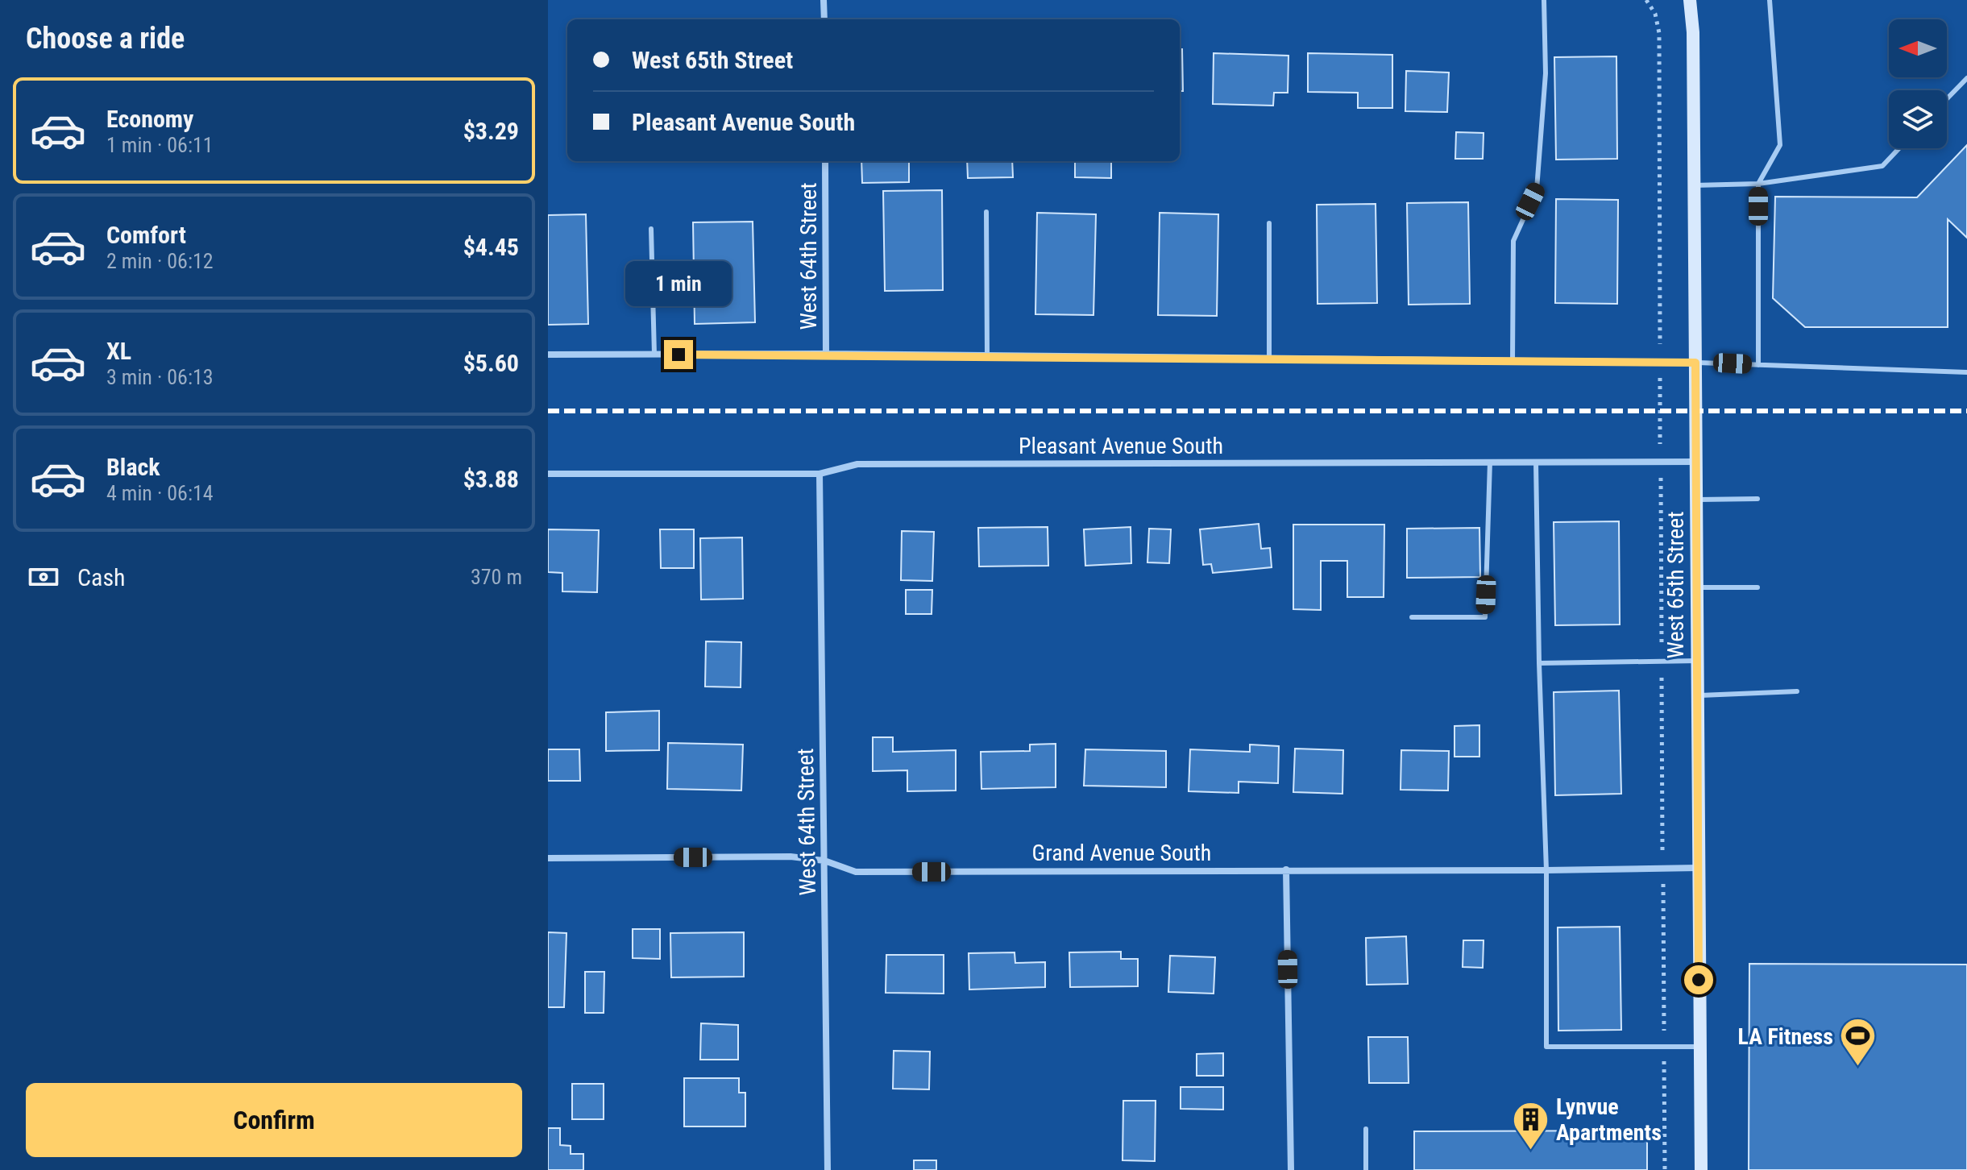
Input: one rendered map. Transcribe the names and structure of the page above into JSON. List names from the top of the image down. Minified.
{"streets":{"street":["West 64th Street","Pleasant Avenue South","West 65th Street","Grand Avenue South"]},"crossings":[["West 64th Street","Pleasant Avenue South"],["West 64th Street","Grand Avenue South"],["Pleasant Avenue South","West 65th Street"],["West 65th Street","Grand Avenue South"]],"places":{"sports":["LA Fitness"],"building":["Lynvue Apartments"]},"north":"left","page":{"heading":"Choose a ride","banner":["West 65th Street","Pleasant Avenue South"],"list":[{"name":"Economy","note":"1 min · 06:11","value":"$3.29"},{"name":"Comfort","note":"2 min · 06:12","value":"$4.45"},{"name":"XL","note":"3 min · 06:13","value":"$5.60"},{"name":"Black","note":"4 min · 06:14","value":"$3.88"}],"bubble":"1 min","pay":["Cash","370 m"],"buttons":"Confirm"}}
